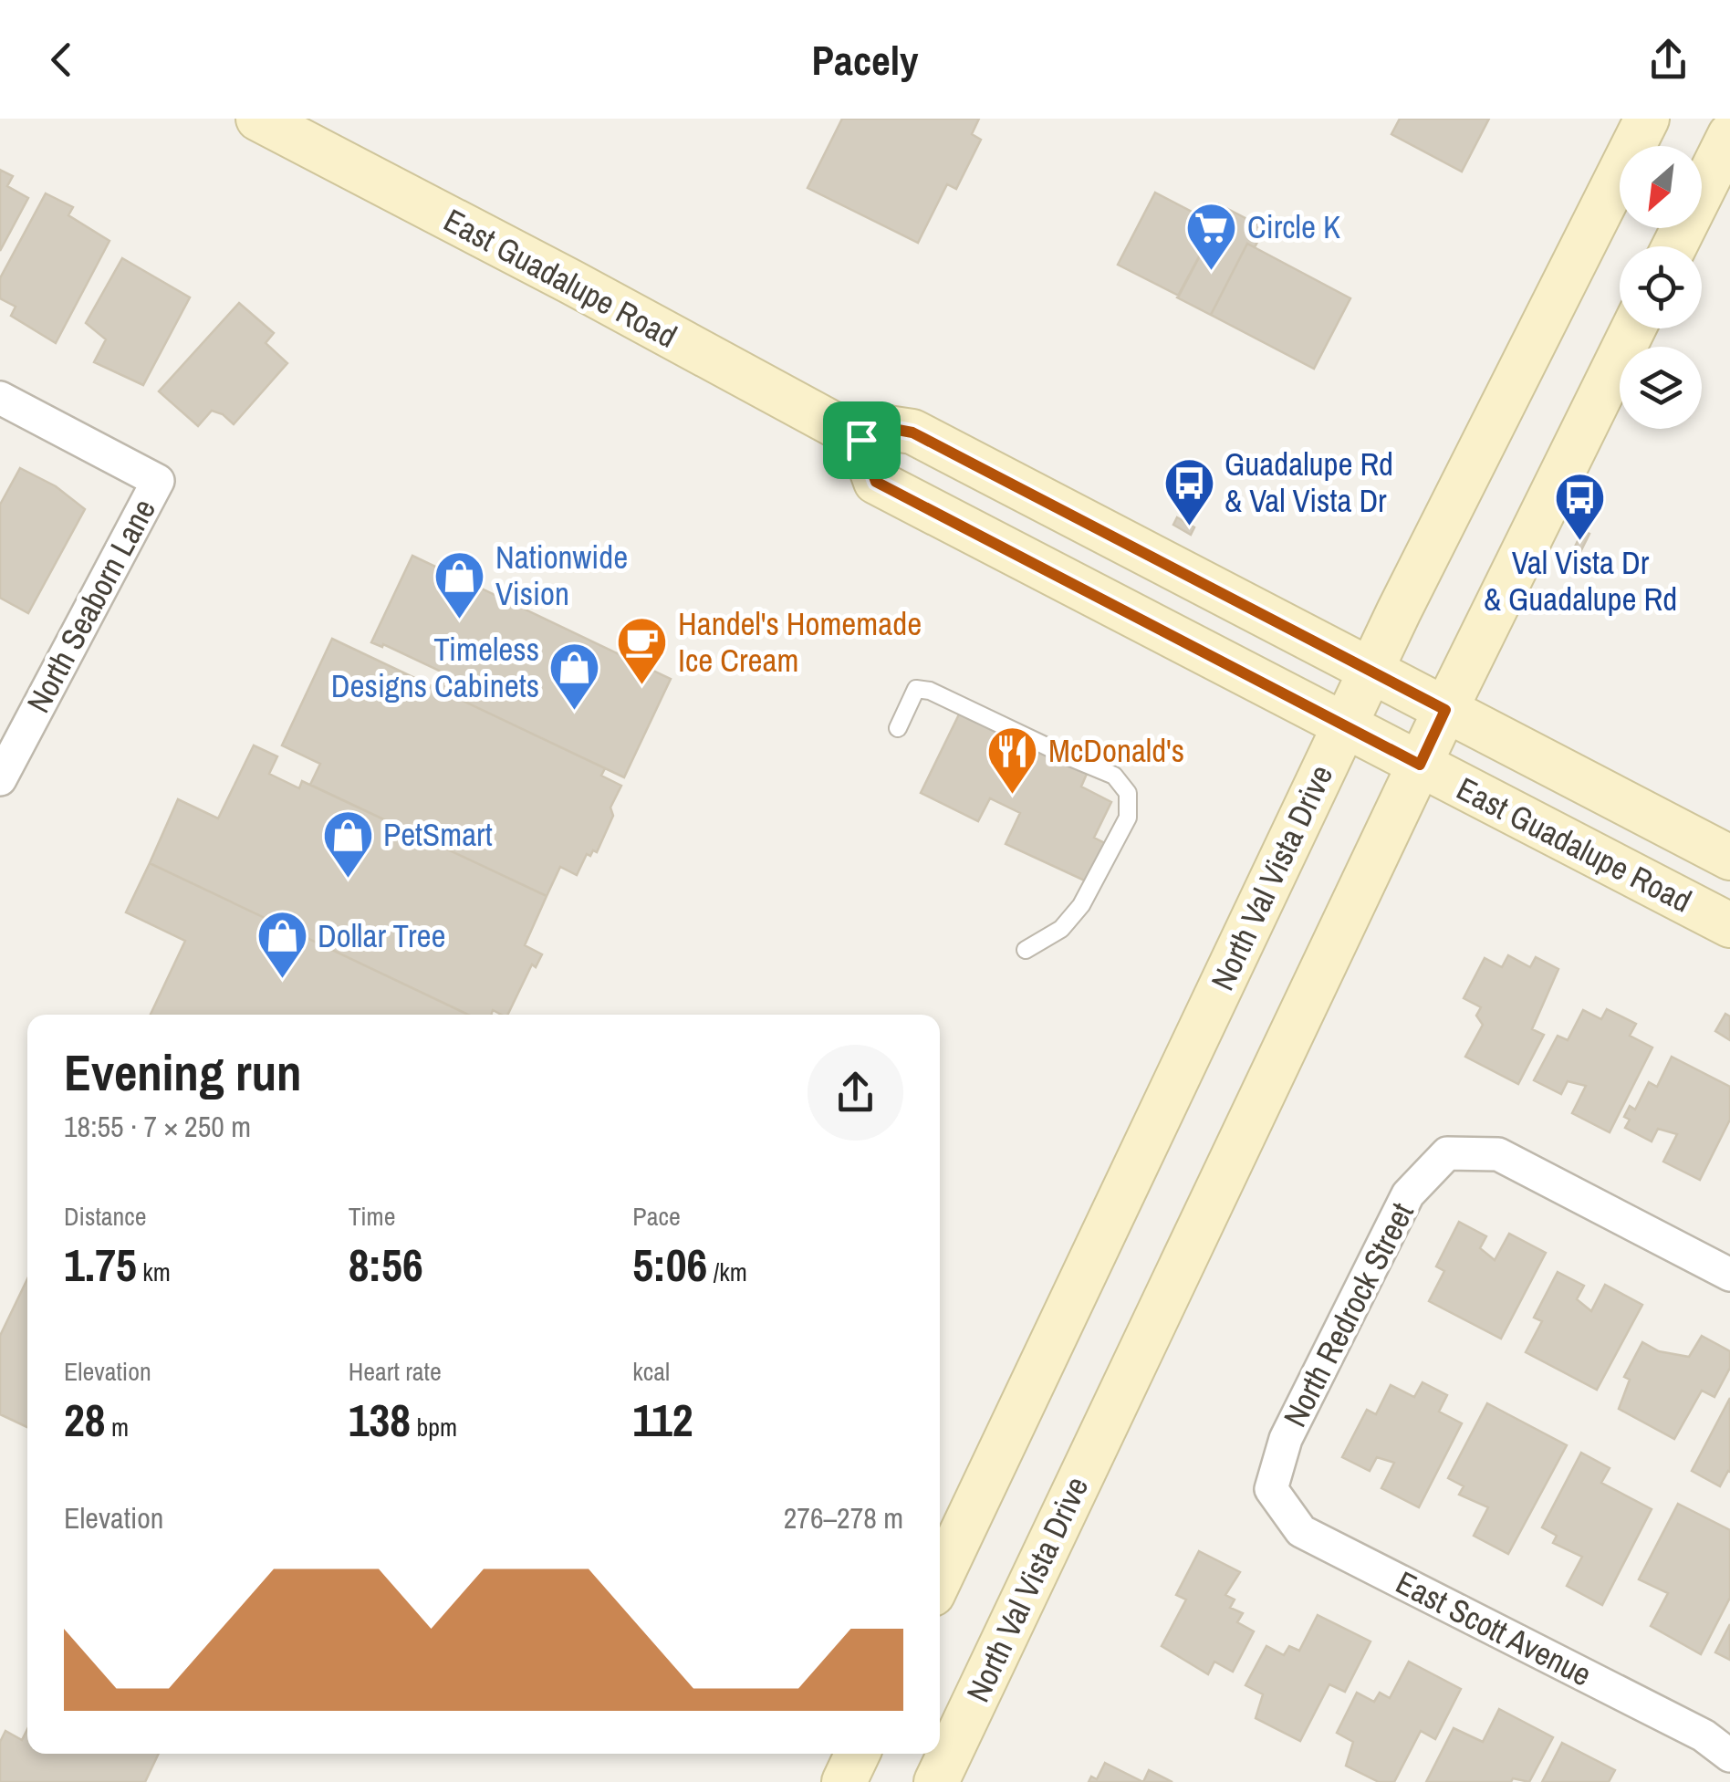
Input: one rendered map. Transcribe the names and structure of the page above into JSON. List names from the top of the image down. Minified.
{"streets":{"main road":["East Guadalupe Road","North Val Vista Drive"],"street":["North Seaborn Lane","North Redrock Street","East Scott Avenue"]},"crossings":[["East Guadalupe Road","North Val Vista Drive"],["North Redrock Street","East Scott Avenue"]],"places":{"supermarket":["Circle K"],"bus stop":["Guadalupe Rd & Val Vista Dr","Val Vista Dr & Guadalupe Rd"],"shop":["Nationwide Vision","Timeless Designs Cabinets","PetSmart","Dollar Tree"],"cafe":["Handel's Homemade Ice Cream"],"restaurant":["McDonald's"]},"north":"bottom left","page":{"header":"Pacely","heading":["Evening run","18:55 · 7 × 250 m"],"stats":[["Distance","1.75 km"],["Time","8:56"],["Pace","5:06 /km"],["Elevation","28 m"],["Heart rate","138 bpm"],["kcal","112"]],"chart":["Elevation","276–278 m"]}}
